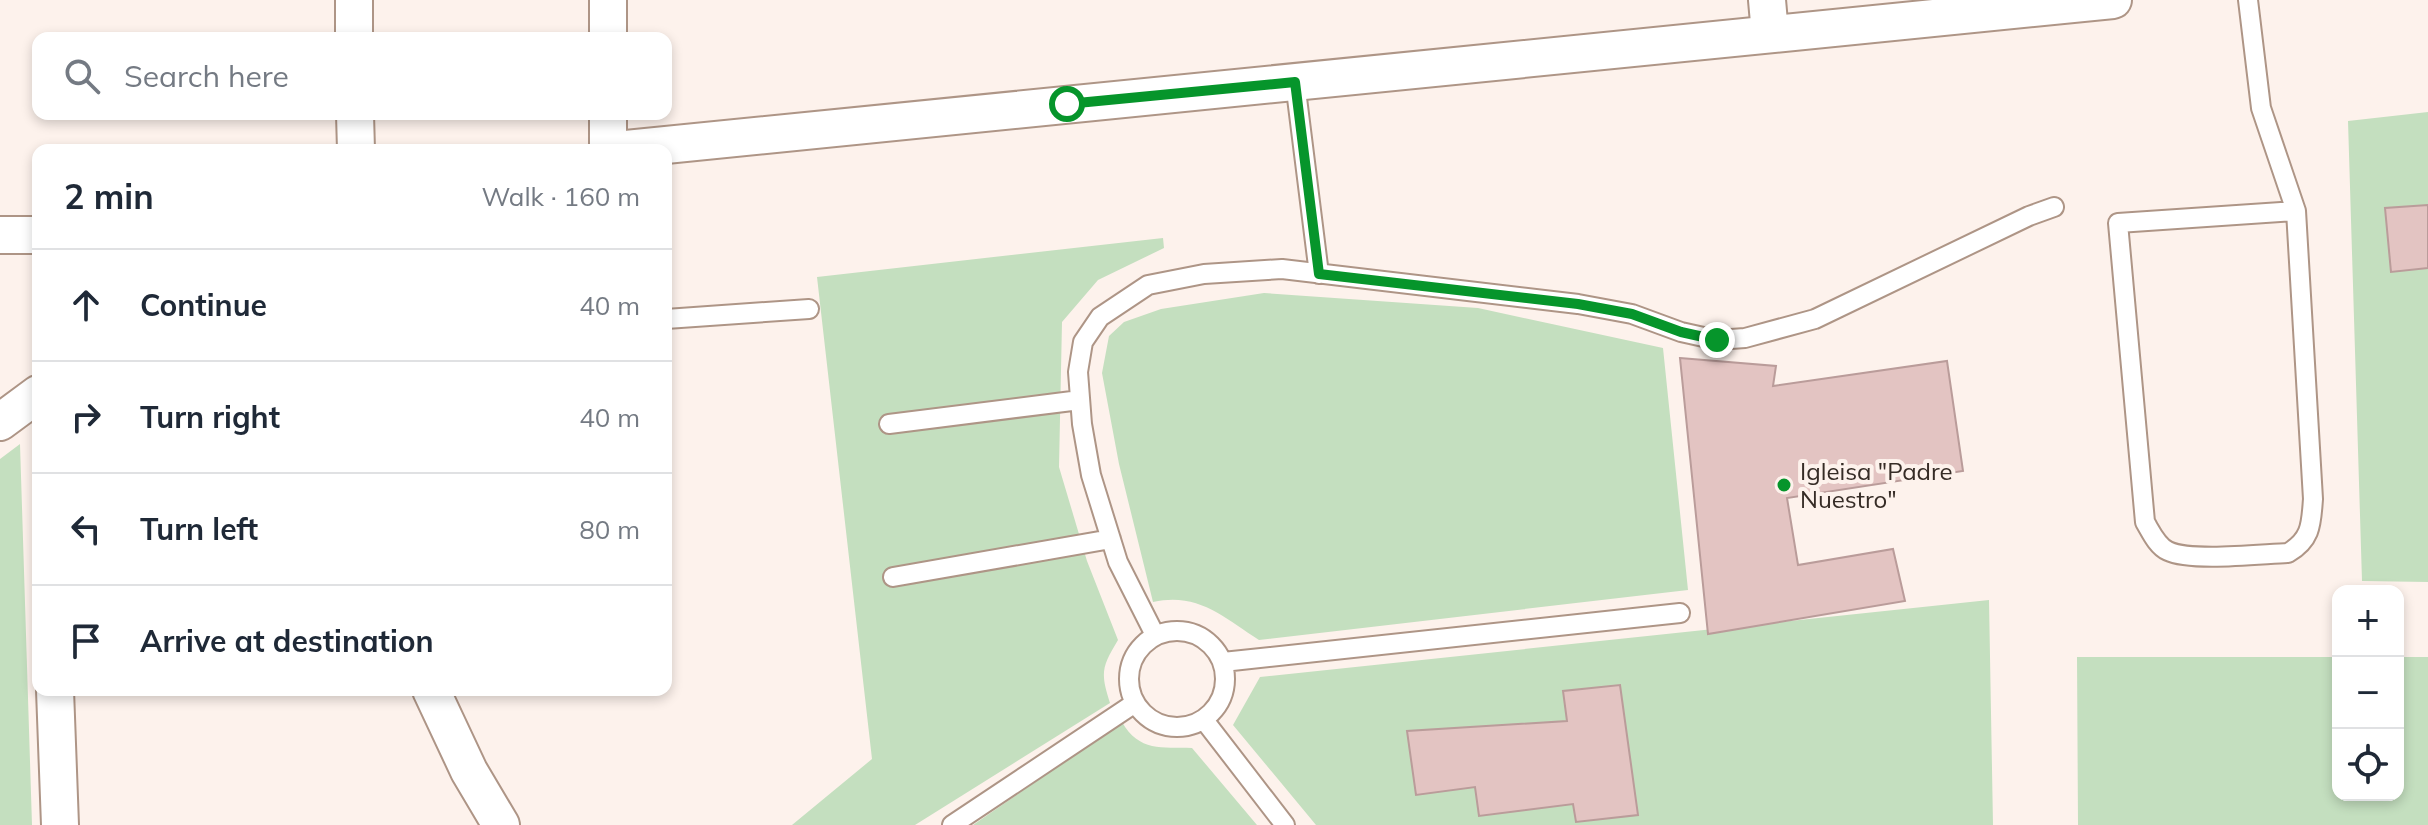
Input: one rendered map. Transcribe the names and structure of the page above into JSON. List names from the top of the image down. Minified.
{"places":["Igleisa \"Padre Nuestro\""],"page":{"search":"Search here","heading":["2 min","Walk · 160 m"],"list":[["Continue","40 m"],["Turn right","40 m"],["Turn left","80 m"],"Arrive at destination"],"map_buttons":["+","−"]}}
